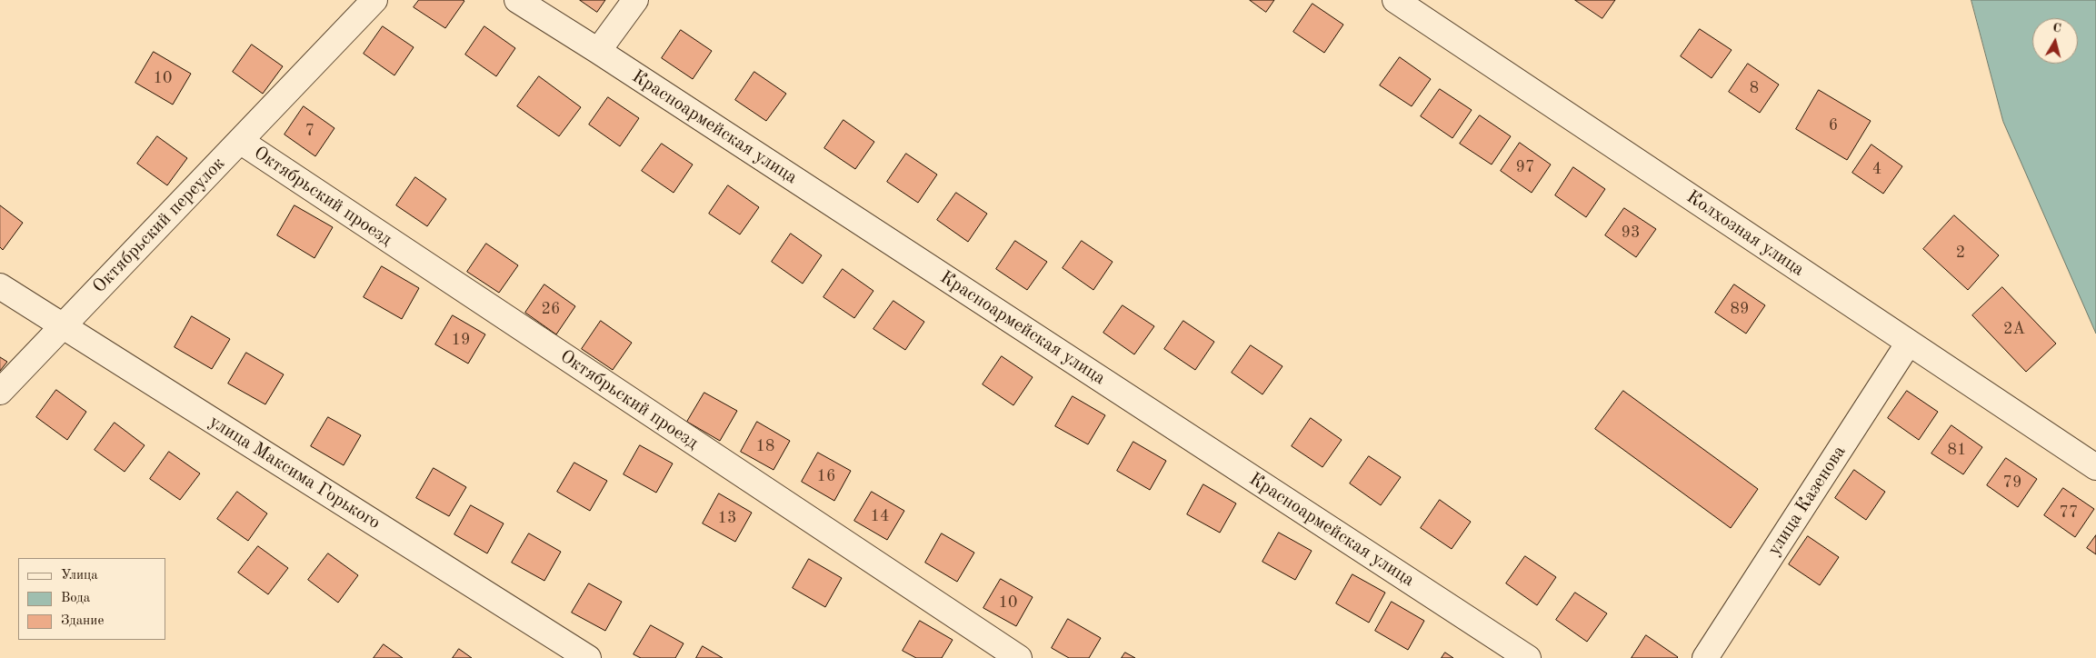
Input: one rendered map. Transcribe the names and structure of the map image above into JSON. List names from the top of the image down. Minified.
{"streets":{"street":["Красноармейская улица","Октябрьский проезд","Октябрьский переулок","Колхозная улица","улица Максима Горького","улица Казенова"]},"crossings":[["Октябрьский проезд","Октябрьский переулок"],["Октябрьский переулок","улица Максима Горького"],["Колхозная улица","улица Казенова"]],"house_numbers":["10","8","6","7","97","4","93","2","26","89","2А","19","18","81","16","79","77","14","13","10"],"legend":["Улица","Вода","Здание"],"north":"top"}
